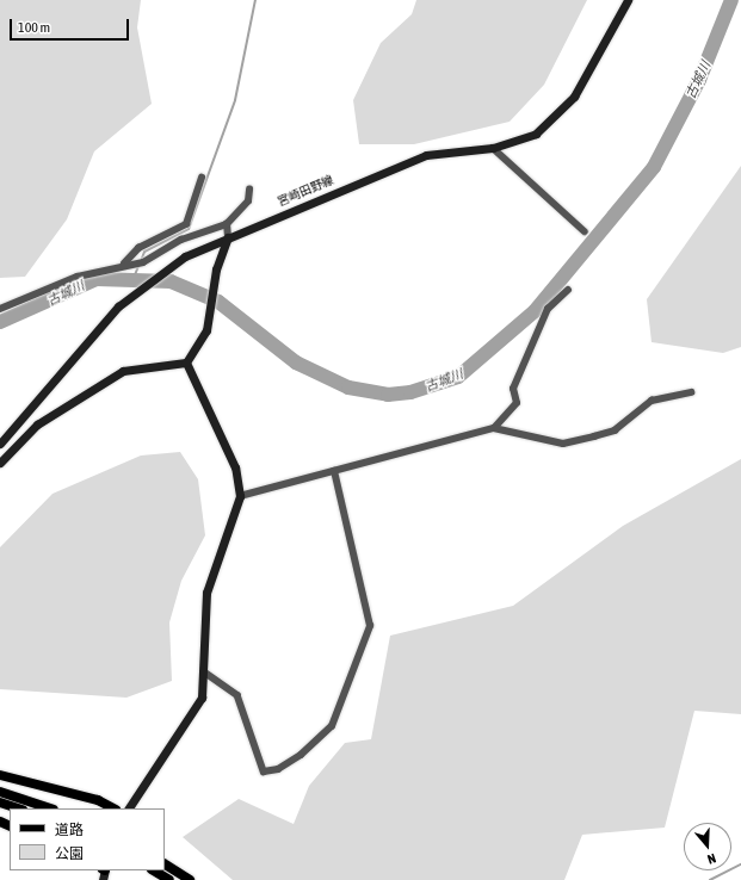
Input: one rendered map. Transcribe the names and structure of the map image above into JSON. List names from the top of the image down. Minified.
{"streets":{"street":["宮崎田野線"]},"water":["古城川"],"legend":["道路","公園"],"scale_bar":"100 m","north":"bottom"}
